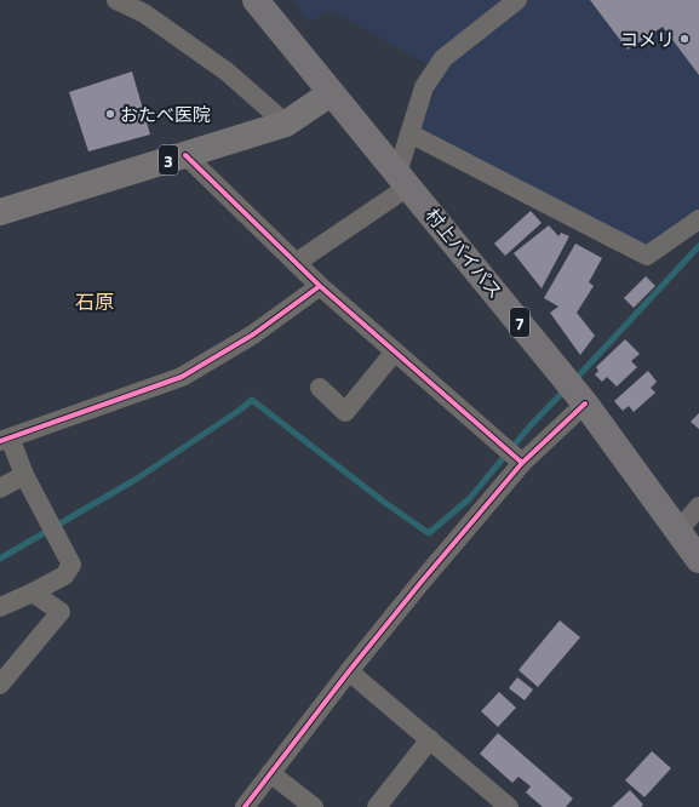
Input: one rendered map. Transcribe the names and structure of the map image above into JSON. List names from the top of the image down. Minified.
{"streets":{"highway":["村上バイパス","7"],"main road":["3"]},"crossings":[["3","村上バイパス"]],"districts":["石原"],"places":["コメリ","おたべ医院"]}
